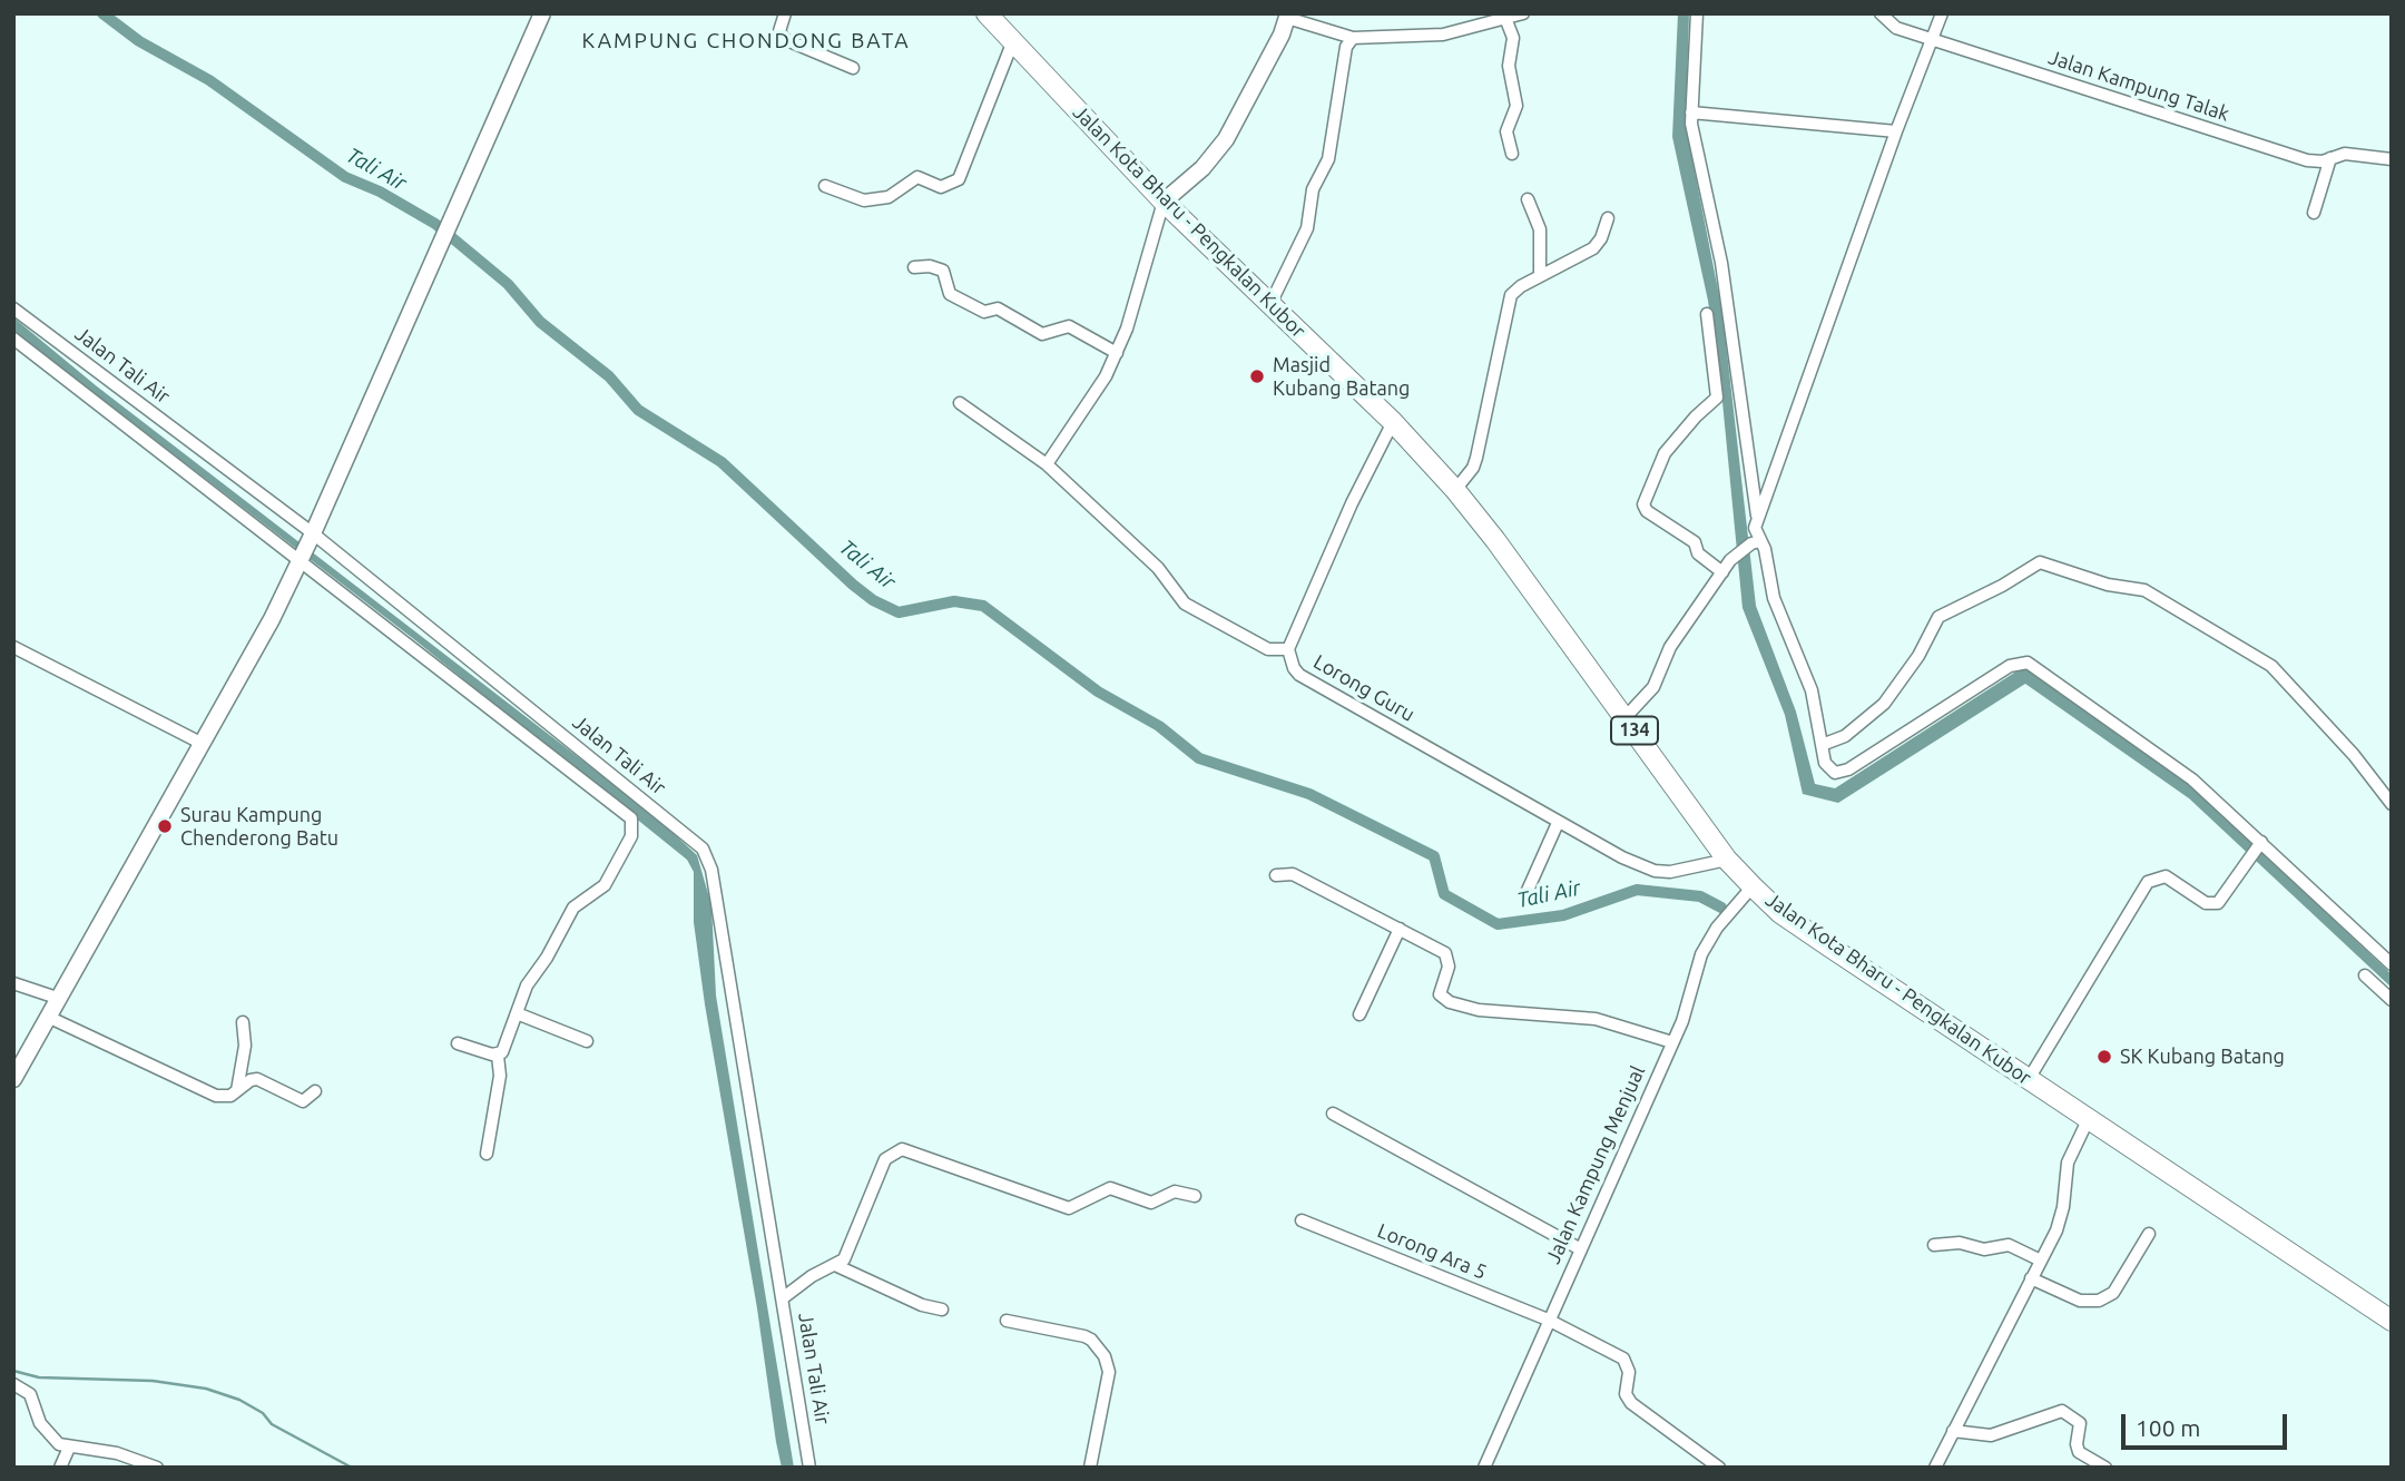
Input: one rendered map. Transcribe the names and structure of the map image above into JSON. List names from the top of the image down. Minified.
{"streets":{"main road":["Jalan Kota Bharu - Pengkalan Kubor","134"],"street":["Jalan Kampung Talak","Jalan Tali Air","Lorong Guru","Jalan Kampung Menjual","Lorong Ara 5"]},"crossings":[["Jalan Kota Bharu - Pengkalan Kubor","Lorong Guru"],["Jalan Kota Bharu - Pengkalan Kubor","Jalan Kampung Menjual"],["Jalan Kampung Menjual","Lorong Ara 5"]],"districts":["KAMPUNG CHONDONG BATA"],"water":["Tali Air"],"places":["Masjid Kubang Batang","Surau Kampung Chenderong Batu","SK Kubang Batang"],"scale_bar":"100 m"}
